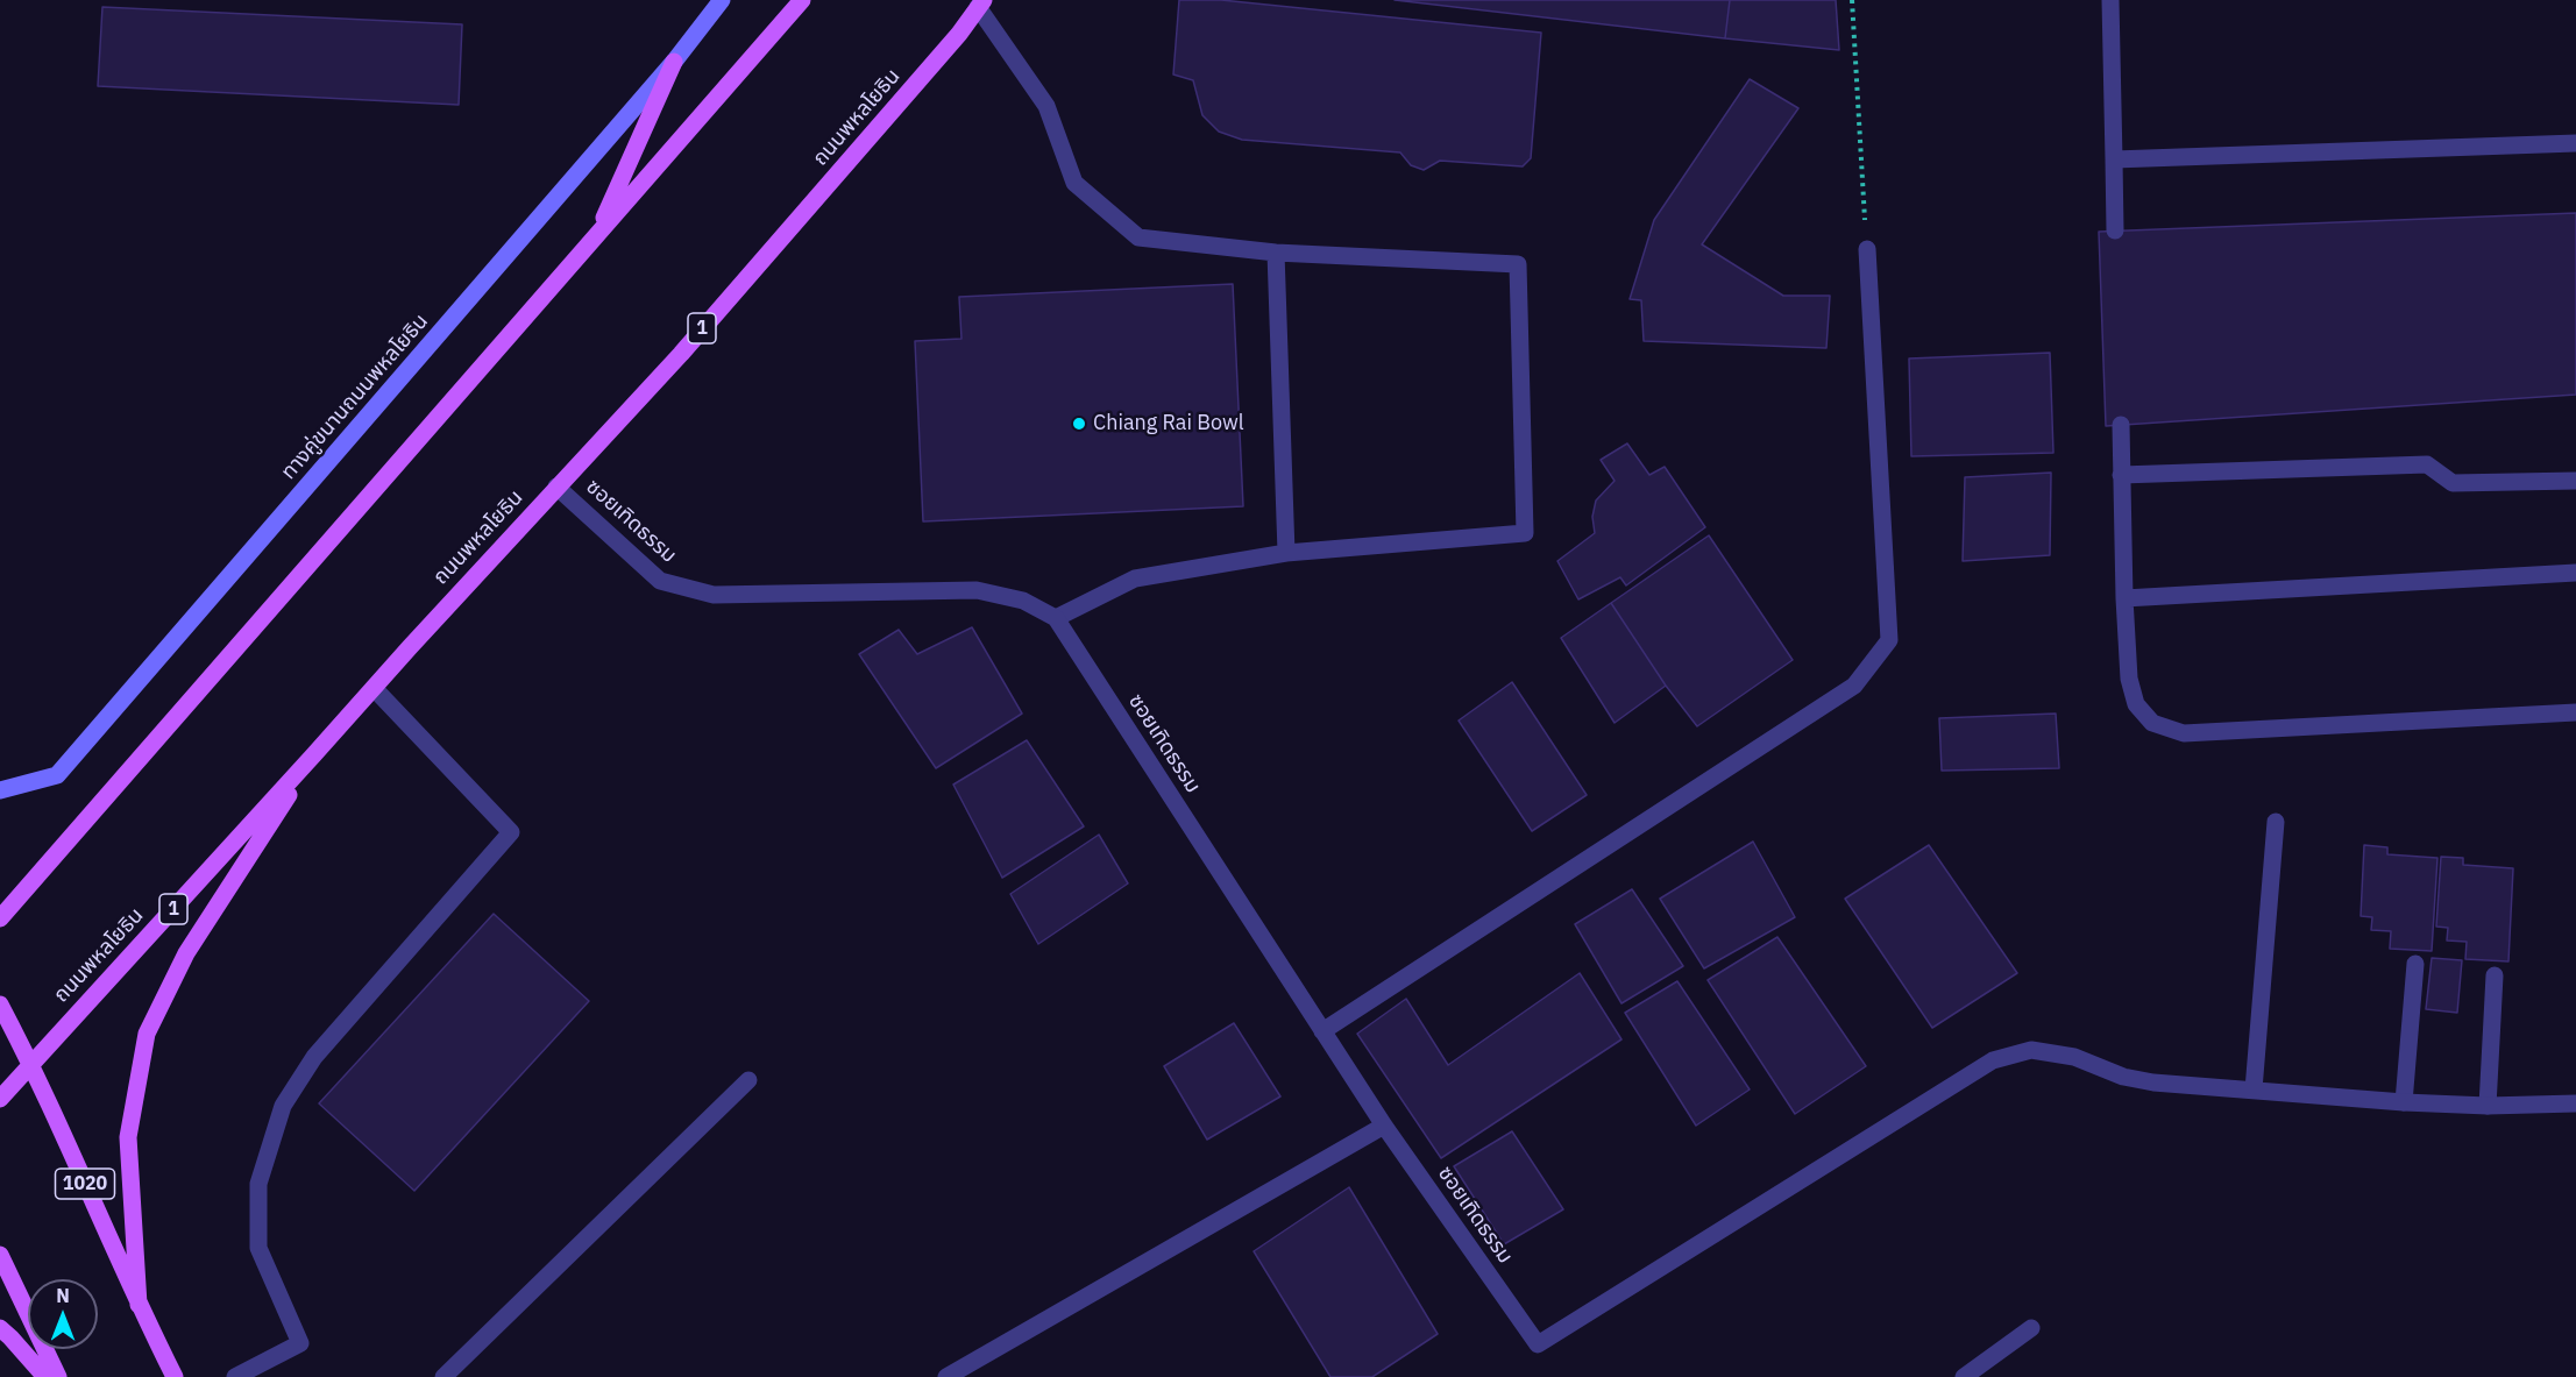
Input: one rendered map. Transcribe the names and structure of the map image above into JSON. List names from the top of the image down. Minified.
{"streets":{"main road":["ถนนพหลโยธิน","1","ทางคู่ขนานถนนพหลโยธิน","1020"],"street":["ซอยเทิดธรรม"]},"crossings":[["ถนนพหลโยธิน","ซอยเทิดธรรม"],["ถนนพหลโยธิน","1020"]],"places":["Chiang Rai Bowl"],"north":"top"}
